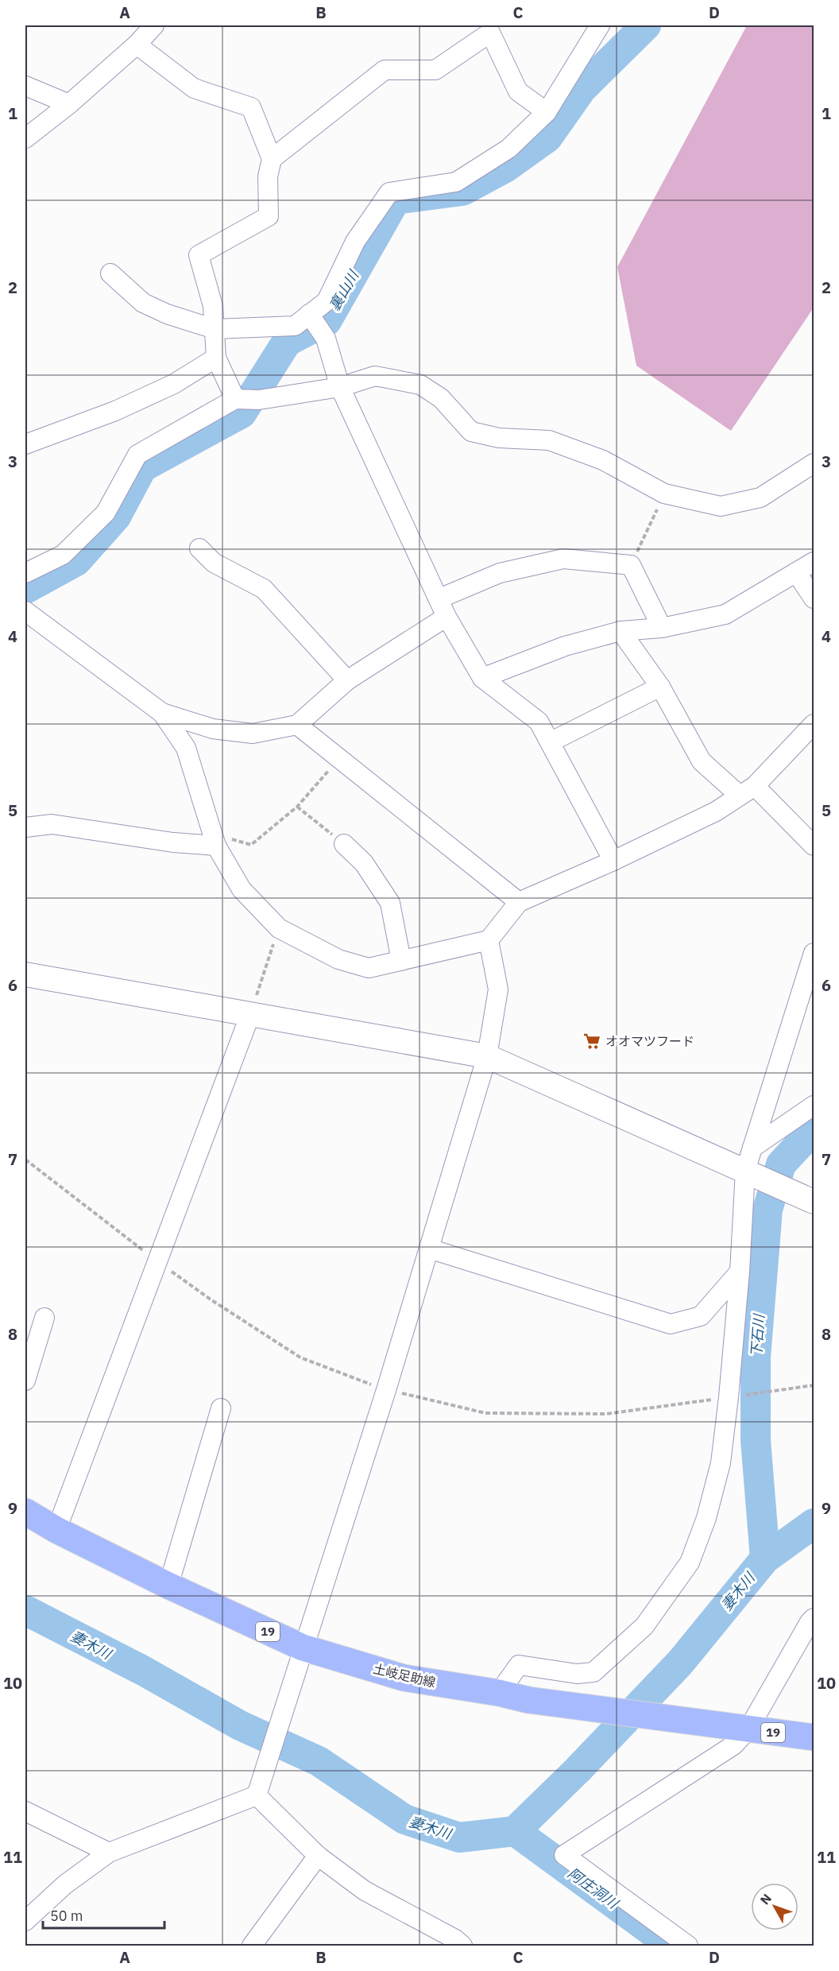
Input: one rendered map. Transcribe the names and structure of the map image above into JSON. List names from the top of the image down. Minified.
{"streets":{"main road":["19","土岐足助線"]},"water":["裏山川","下石川","妻木川","阿庄洞川"],"places":{"supermarket":["オオマツフード"]},"scale_bar":"50 m","north":"top left","grid":{"columns":["A","B","C","D"],"rows":["1","2","3","4","5","6","7","8","9","10","11"]}}
